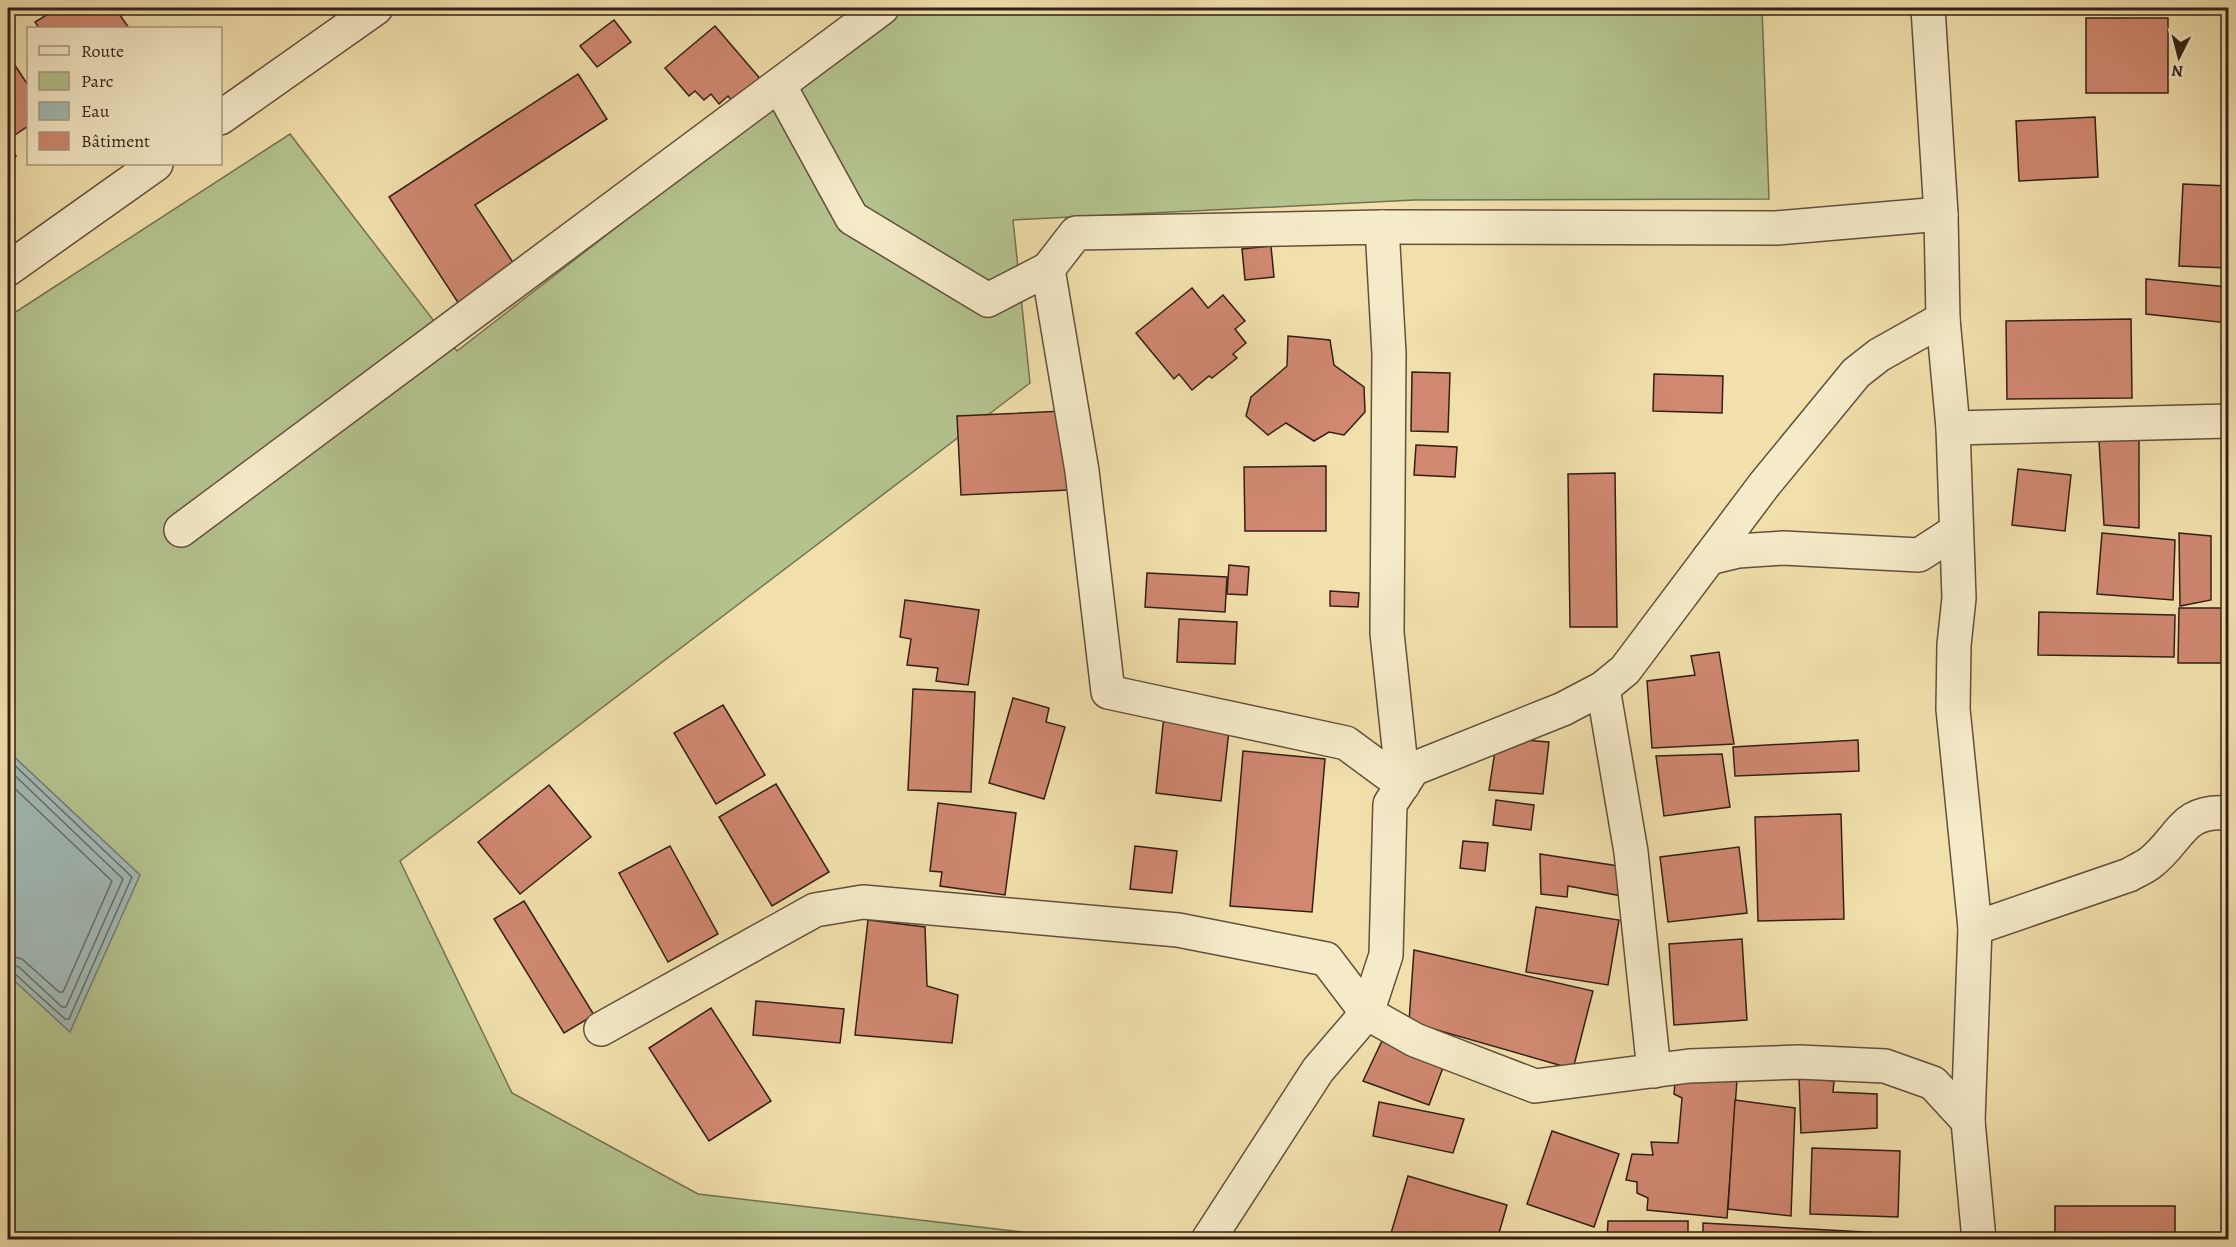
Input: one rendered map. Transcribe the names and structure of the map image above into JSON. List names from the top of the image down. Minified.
{"legend":["Route","Parc","Eau","Bâtiment"],"north":"bottom"}
